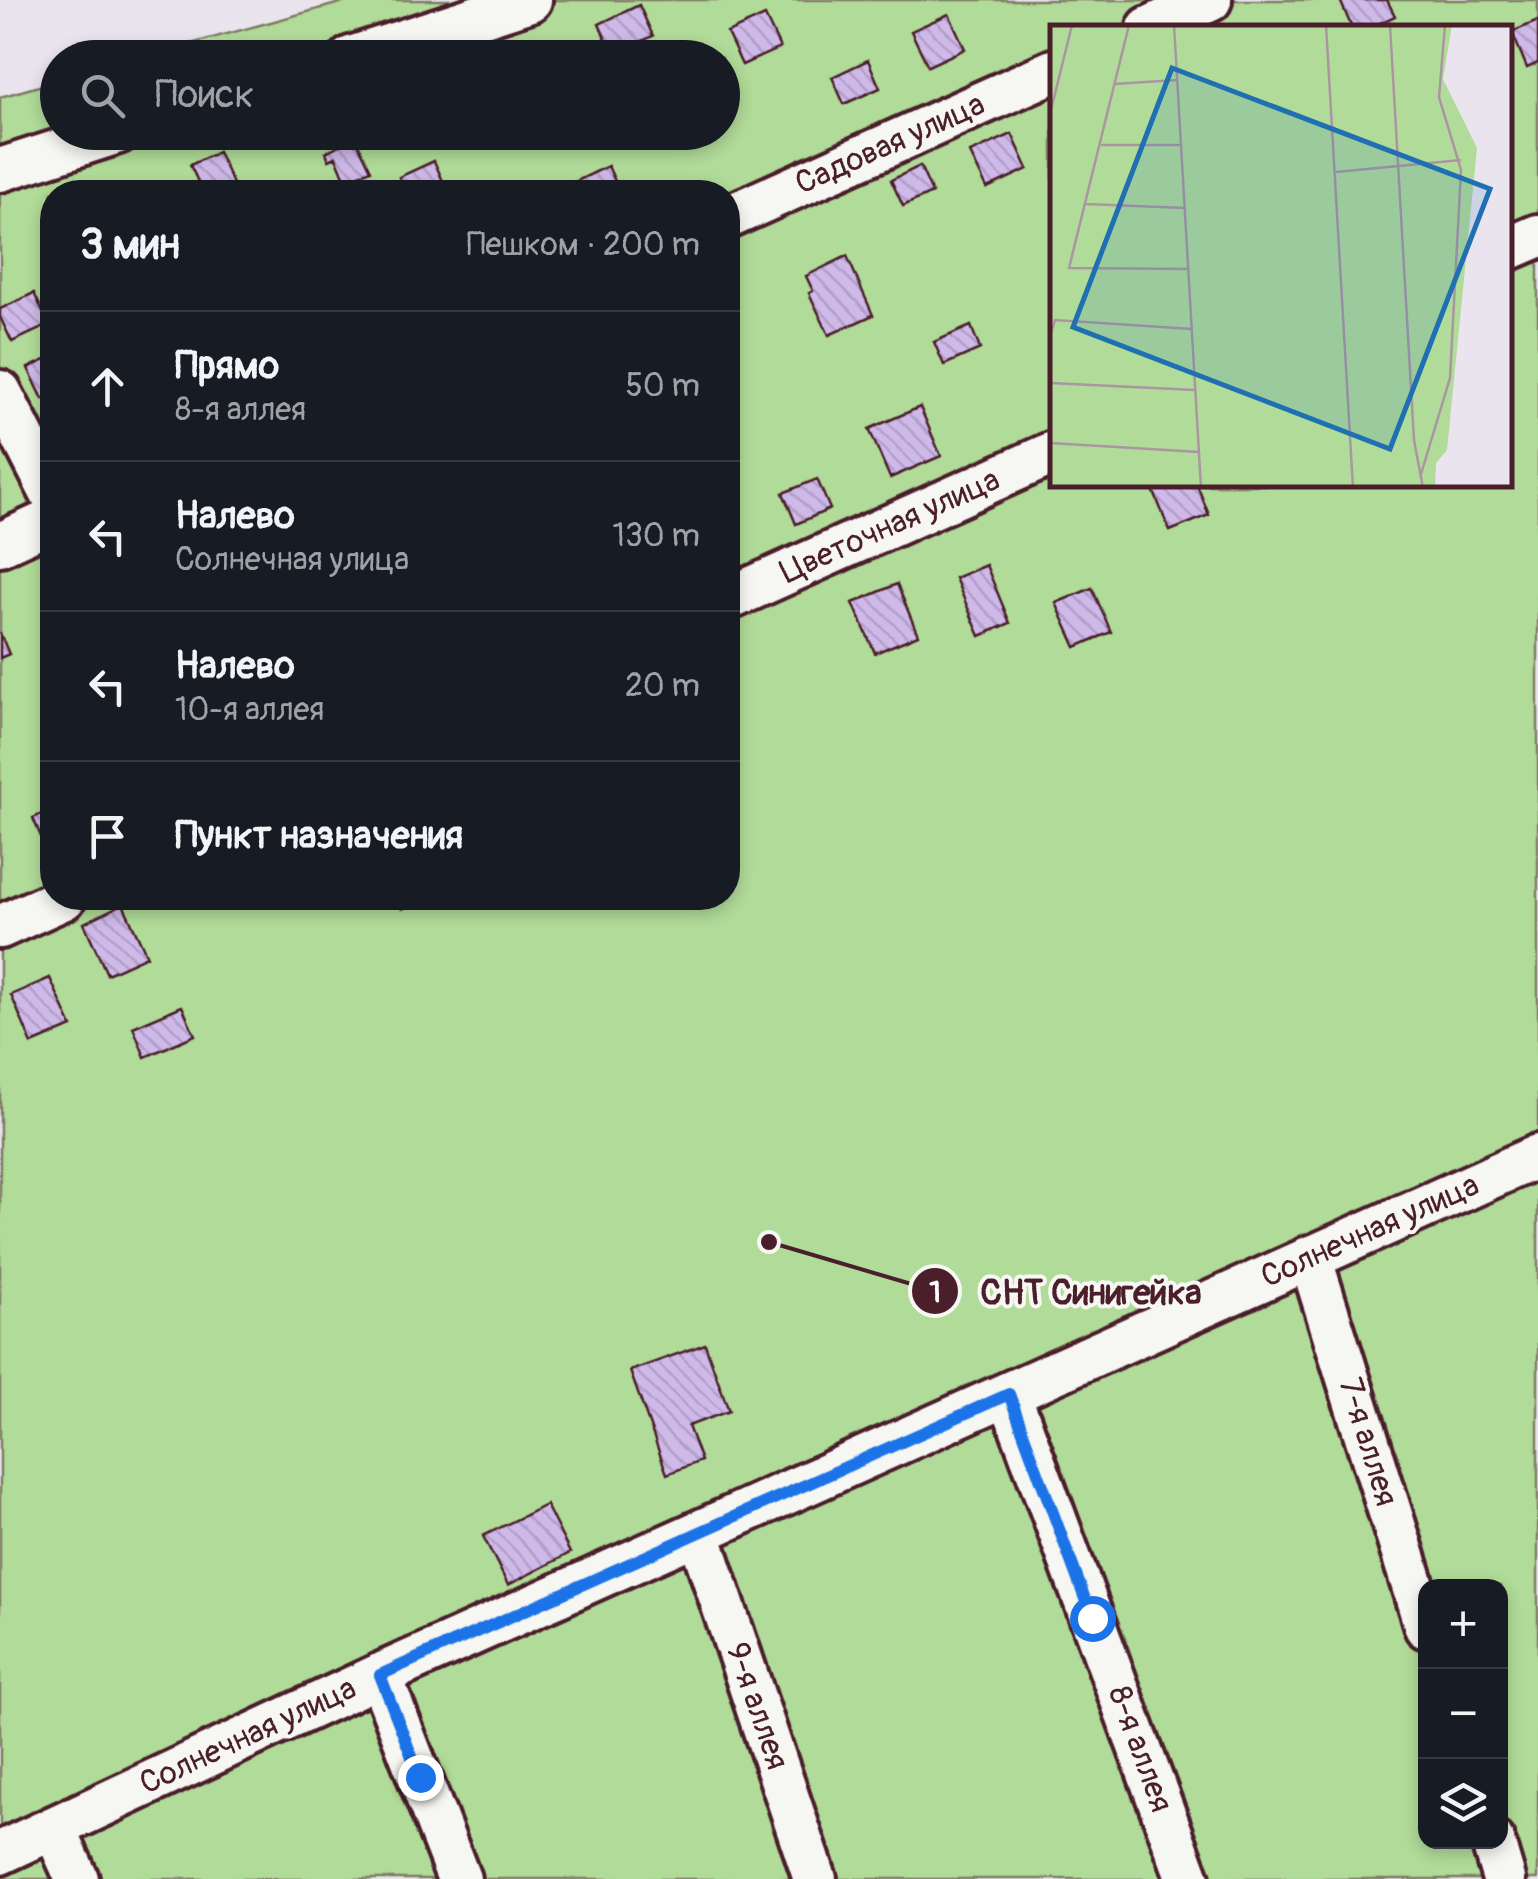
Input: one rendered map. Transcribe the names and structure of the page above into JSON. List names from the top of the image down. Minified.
{"streets":{"street":["Садовая улица","Цветочная улица","Солнечная улица","7-я аллея","9-я аллея","8-я аллея"]},"crossings":[["Солнечная улица","7-я аллея"],["Солнечная улица","9-я аллея"],["Солнечная улица","8-я аллея"]],"places":["СНТ Синигейка"],"page":{"search":"Поиск","heading":["3 мин","Пешком · 200 m"],"list":[["Прямо","8-я аллея","50 m"],["Налево","Солнечная улица","130 m"],["Налево","10-я аллея","20 m"],"Пункт назначения"],"map_buttons":["+","−"]}}
